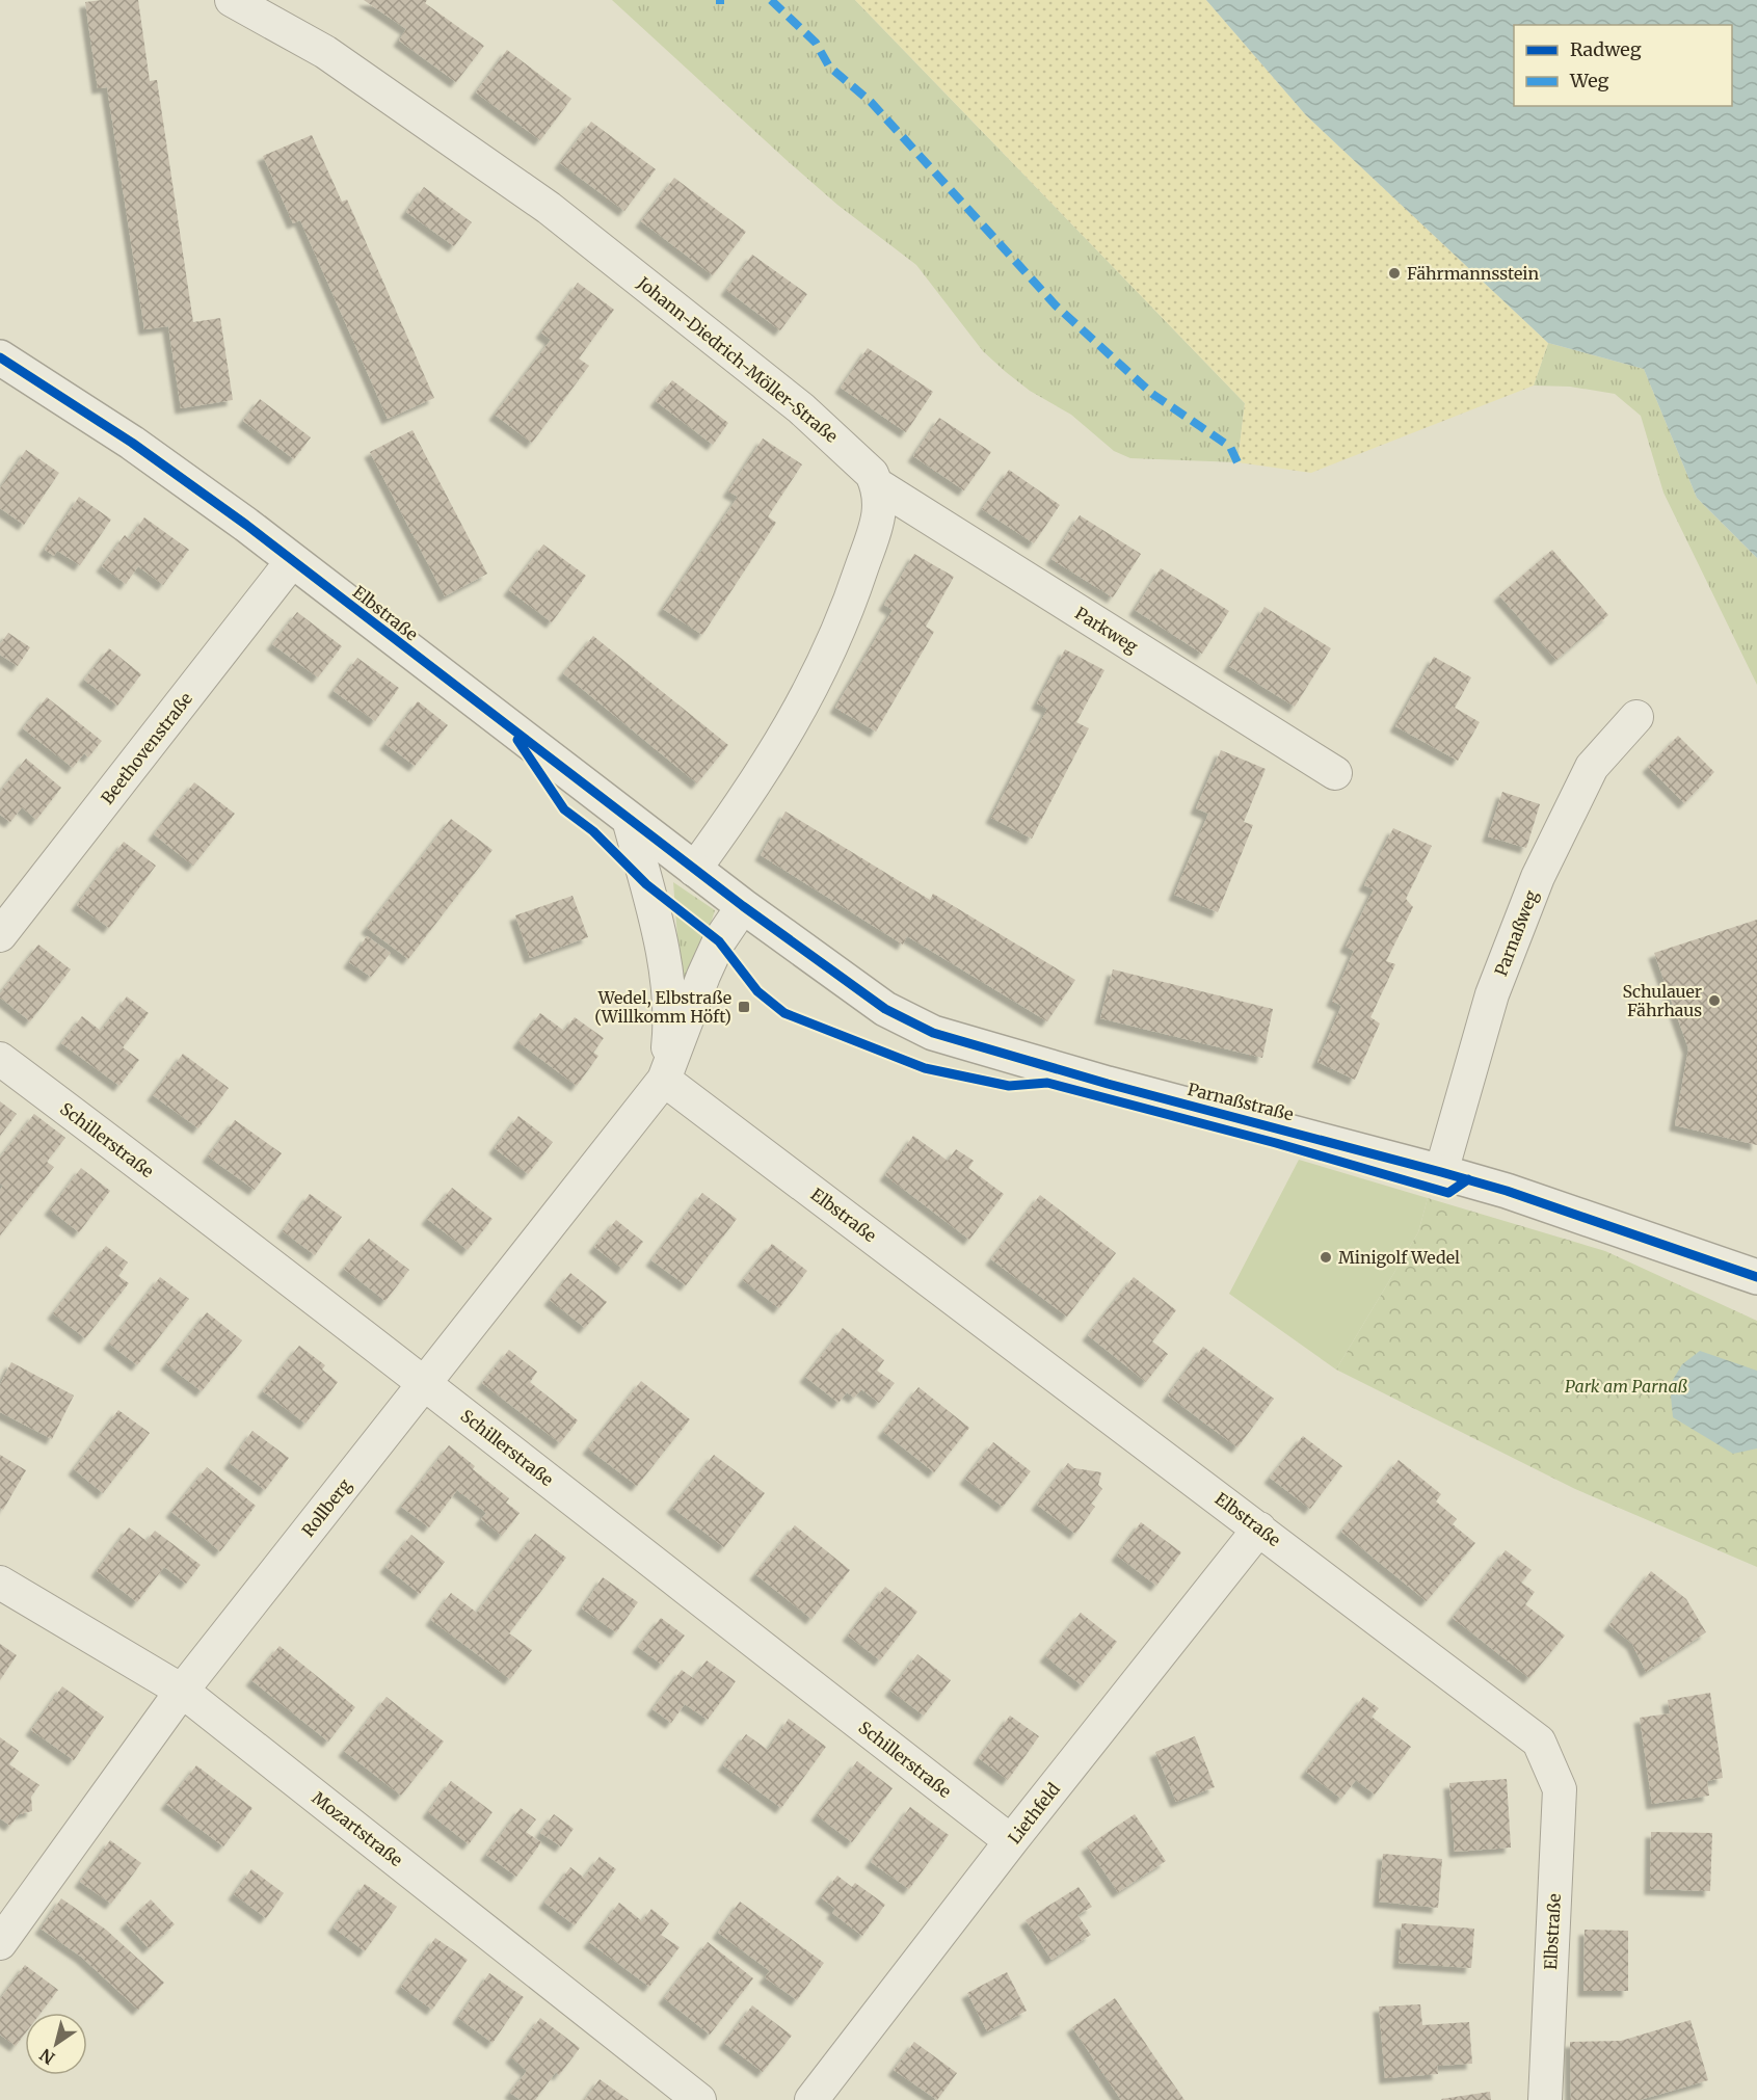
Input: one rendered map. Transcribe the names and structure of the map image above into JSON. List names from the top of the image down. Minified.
{"streets":{"street":["Johann-Diedrich-Möller-Straße","Elbstraße","Parkweg","Beethovenstraße","Parnaßweg","Parnaßstraße","Schillerstraße","Rollberg","Liethfeld","Mozartstraße"]},"crossings":[["Johann-Diedrich-Möller-Straße","Parkweg"],["Elbstraße","Beethovenstraße"],["Elbstraße","Parnaßstraße"],["Elbstraße","Rollberg"],["Elbstraße","Liethfeld"],["Parnaßweg","Parnaßstraße"],["Schillerstraße","Rollberg"],["Schillerstraße","Liethfeld"],["Rollberg","Mozartstraße"]],"parks":["Park am Parnaß"],"places":{"other":["Fährmannsstein","Schulauer Fährhaus","Minigolf Wedel"],"transit":["Wedel, Elbstraße (Willkomm Höft)"]},"legend":["Radweg","Weg"],"north":"bottom left"}
